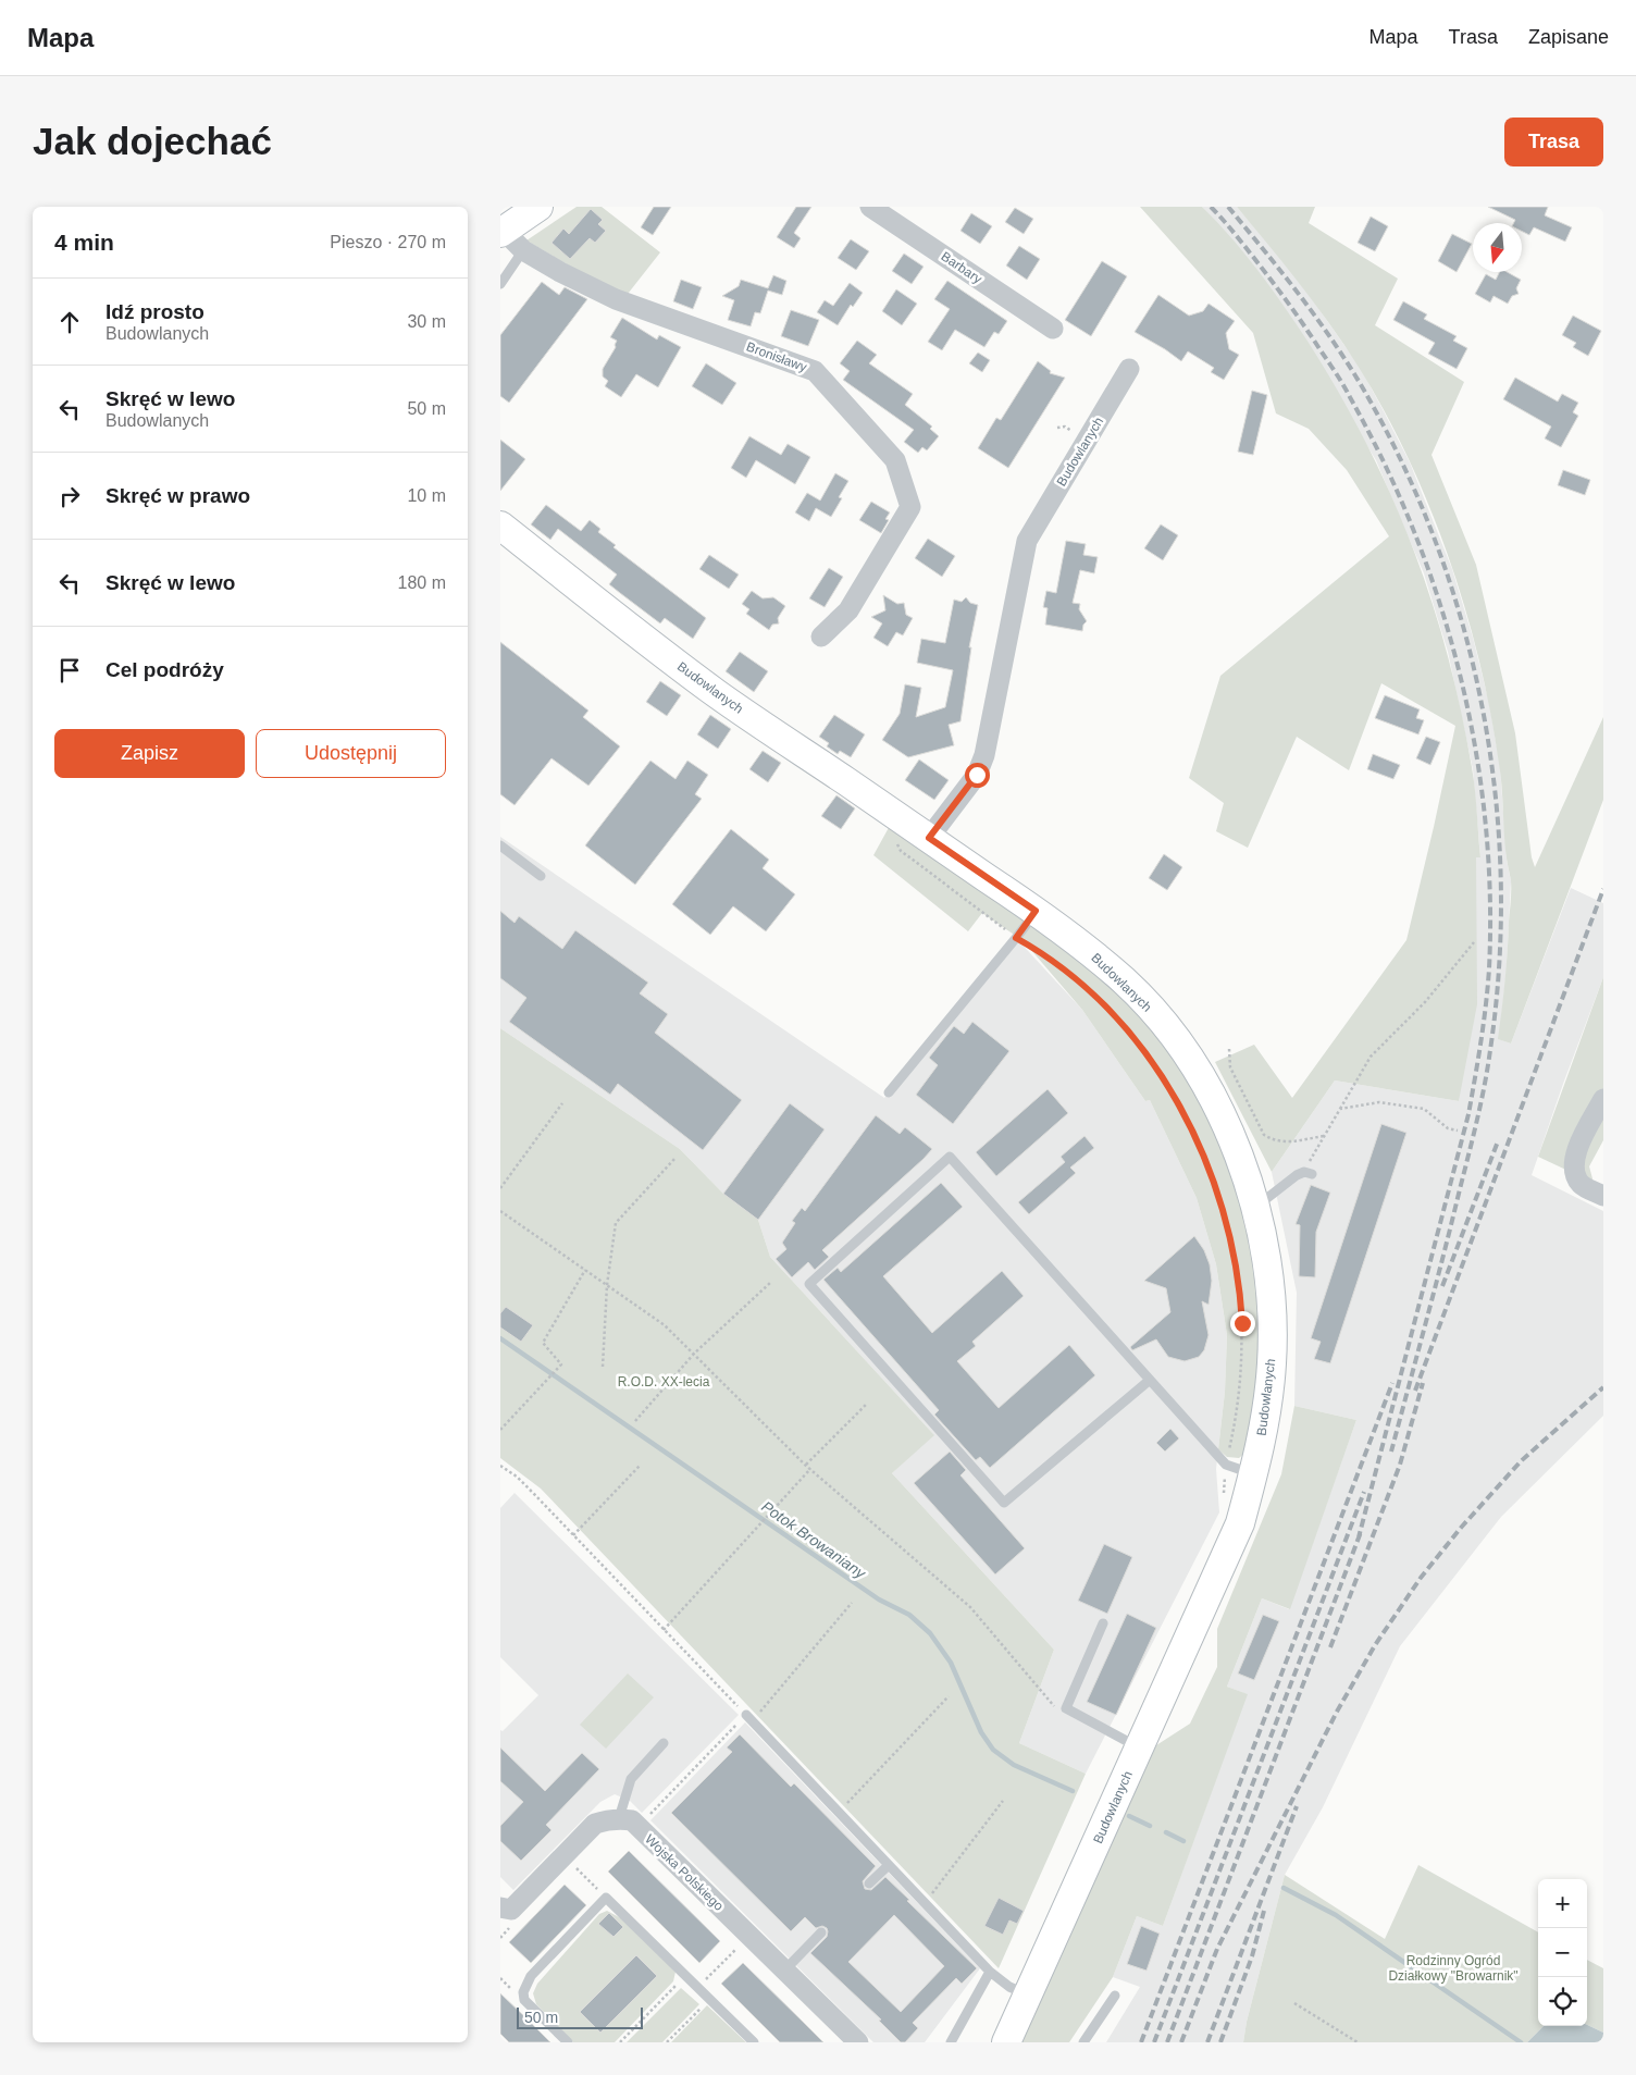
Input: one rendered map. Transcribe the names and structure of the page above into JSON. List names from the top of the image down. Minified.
{"streets":{"street":["Barbary","Bronisławy","Budowlanych","Wojska Polskiego"]},"water":["Potok Browaniany"],"parks":["R.O.D. XX-lecia","Rodzinny Ogród Działkowy \"Browarnik\""],"scale_bar":"50 m","north":"bottom","page":{"header":"Mapa","nav":["Mapa","Trasa","Zapisane"],"buttons":["Trasa",["Zapisz","Udostępnij"]],"title":"Jak dojechać","heading":["4 min","Pieszo · 270 m"],"list":[["Idź prosto","Budowlanych","30 m"],["Skręć w lewo","Budowlanych","50 m"],["Skręć w prawo","10 m"],["Skręć w lewo","180 m"],"Cel podróży"],"map_buttons":["+","−"],"scale":"50 m"}}
